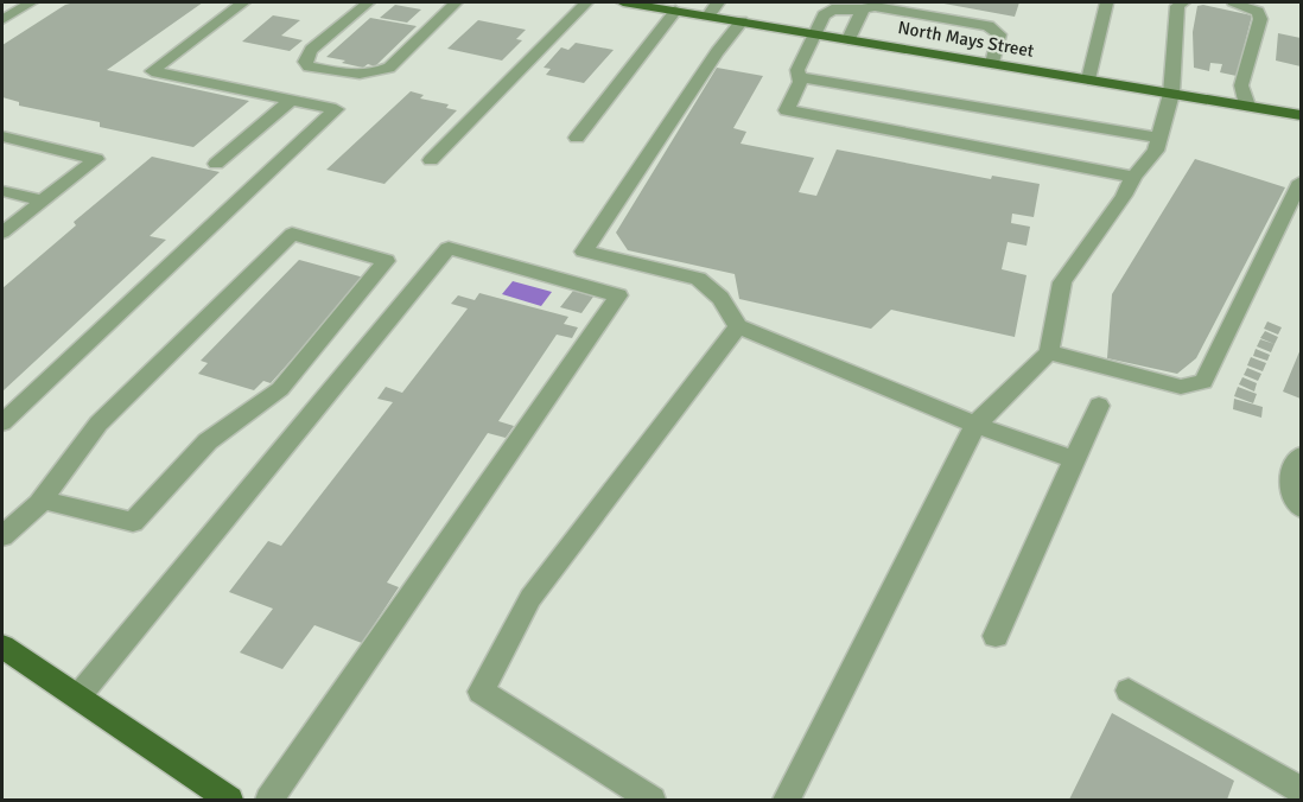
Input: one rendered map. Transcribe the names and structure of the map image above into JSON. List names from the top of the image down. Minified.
{"streets":{"main road":["North Mays Street"]}}
